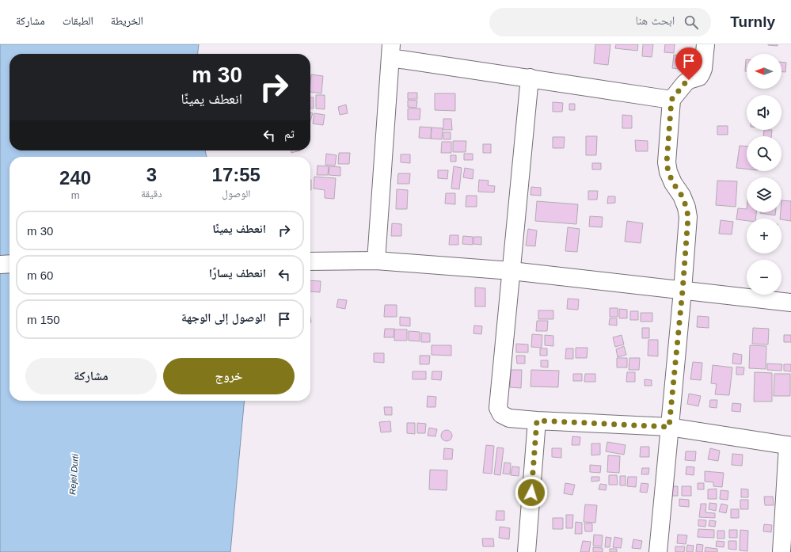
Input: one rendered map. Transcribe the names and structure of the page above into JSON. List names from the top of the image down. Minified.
{"water":["Rejel Durti"],"north":"left","page":{"header":"Turnly","search":"ابحث هنا","nav":["الخريطة","الطبقات","مشاركة"],"map_buttons":["+","−"],"turn":["30 m","انعطف يمينًا"],"then":"ثم","eta":["17:55","الوصول","3","دقيقة","240","m"],"list":[{"name":"انعطف يمينًا","value":"30 m"},{"name":"انعطف يسارًا","value":"60 m"},{"name":"الوصول إلى الوجهة","value":"150 m"}],"buttons":["خروج","مشاركة"]}}
